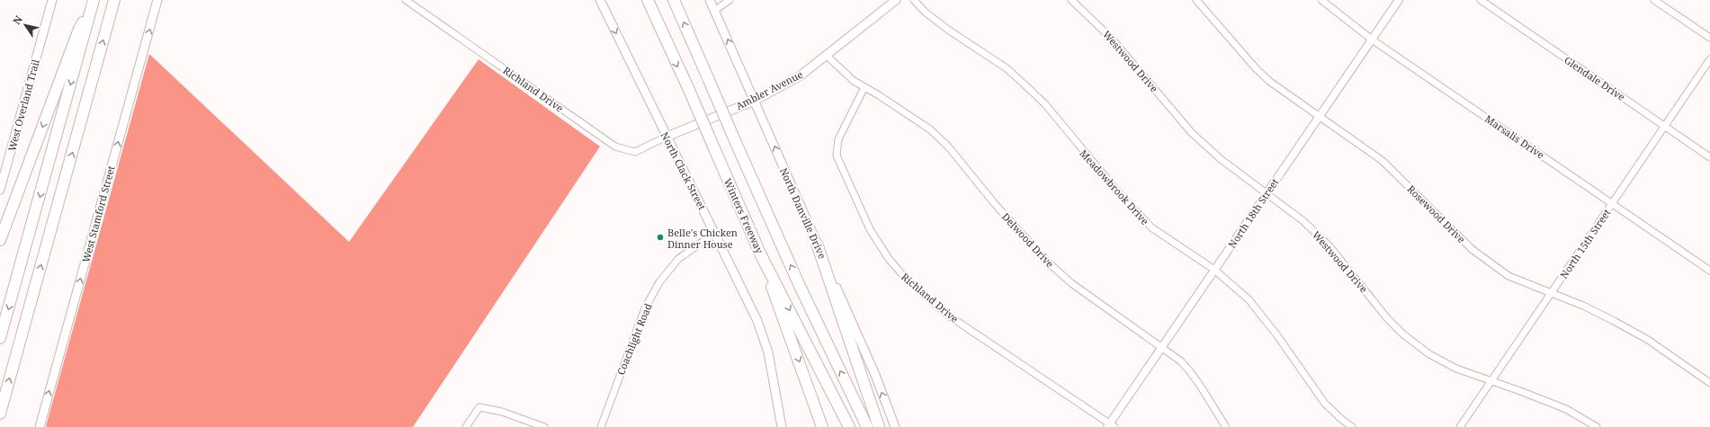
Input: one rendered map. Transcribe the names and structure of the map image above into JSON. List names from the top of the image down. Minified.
{"streets":{"highway":["Winters Freeway"],"main road":["Ambler Avenue","West Overland Trail","North Clack Street","North Danville Drive","West Stamford Street"],"street":["Westwood Drive","Glendale Drive","Richland Drive","Marsalis Drive","Meadowbrook Drive","North 18th Street","Rosewood Drive","Delwood Drive","North 15th Street","Coachlight Road"]},"crossings":[["Westwood Drive","North 18th Street"],["Westwood Drive","North 15th Street"],["Glendale Drive","North 15th Street"],["Richland Drive","Ambler Avenue"],["Richland Drive","North Clack Street"],["Richland Drive","North 18th Street"],["Richland Drive","Delwood Drive"],["Ambler Avenue","North Clack Street"],["Ambler Avenue","North Danville Drive"],["Ambler Avenue","Delwood Drive"],["Marsalis Drive","North 18th Street"],["Marsalis Drive","North 15th Street"],["North Clack Street","Coachlight Road"],["Meadowbrook Drive","North 18th Street"],["North 18th Street","Rosewood Drive"],["North 18th Street","Delwood Drive"],["Rosewood Drive","North 15th Street"]],"one_way":["North Danville Drive","West Stamford Street"],"places":["Belle's Chicken Dinner House"],"north":"top left"}
